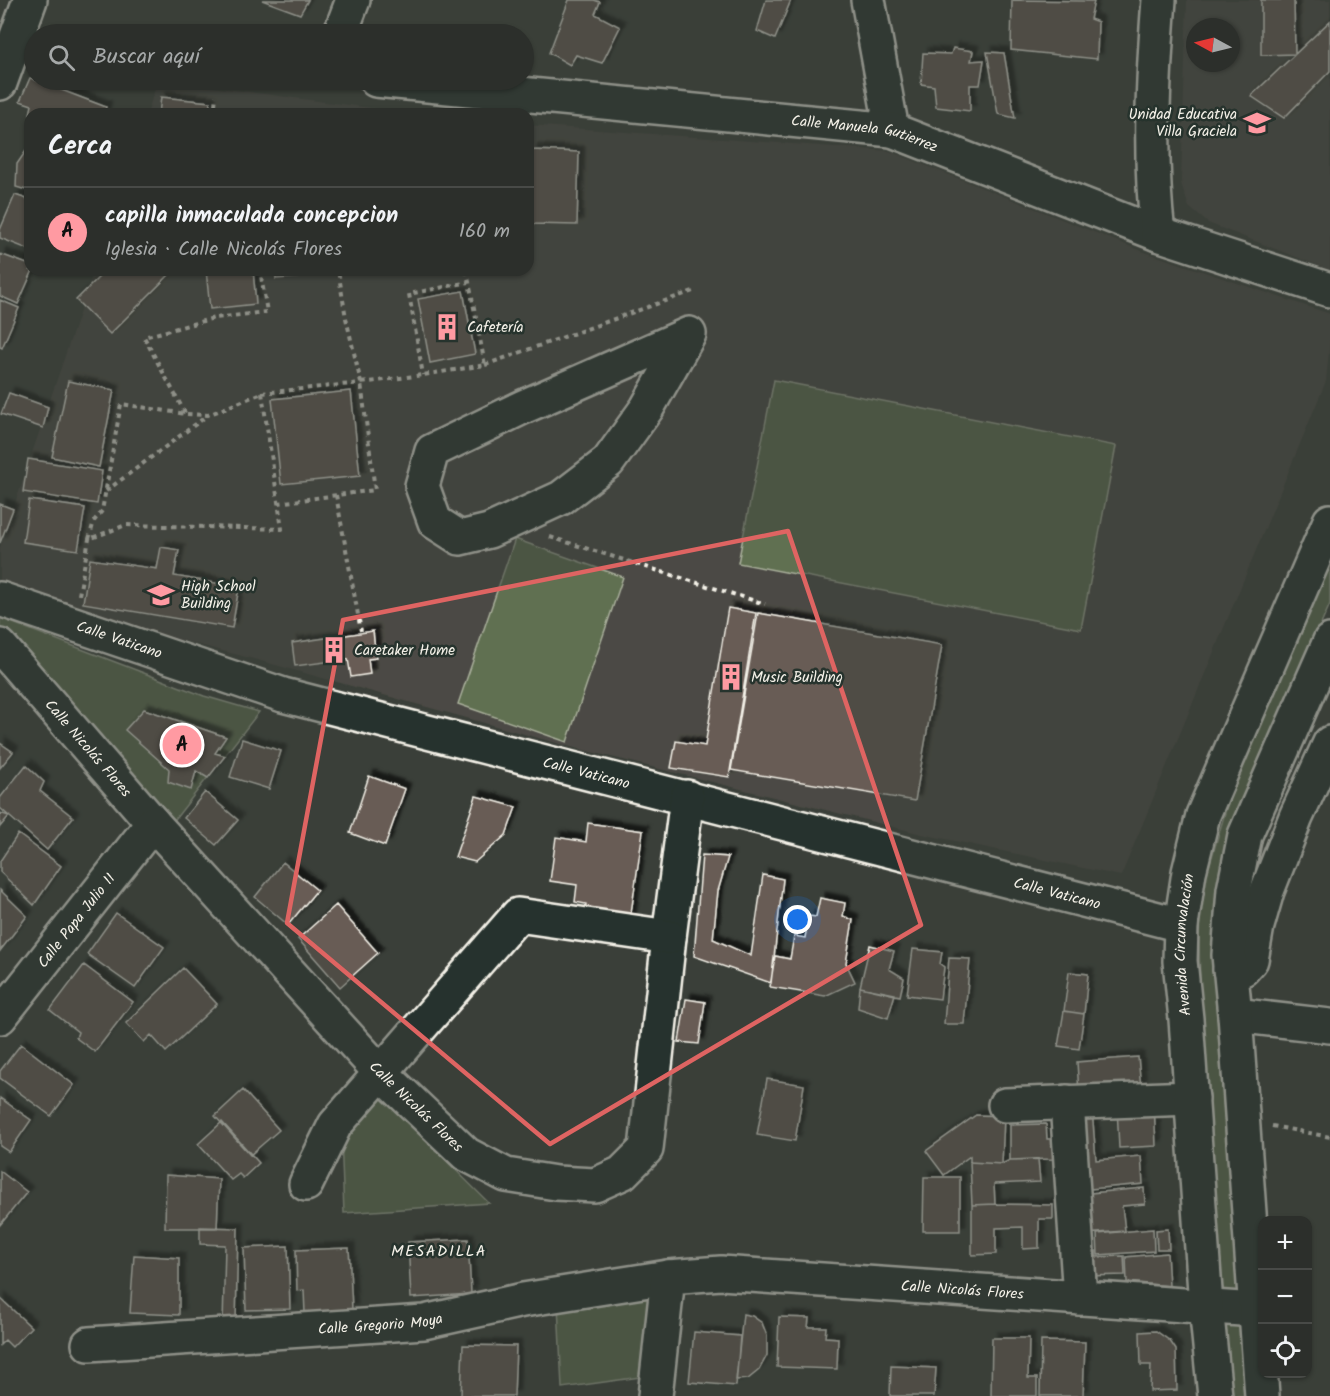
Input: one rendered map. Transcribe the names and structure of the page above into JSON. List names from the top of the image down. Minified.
{"streets":{"main road":["Calle Manuela Gutierrez","Calle Vaticano","Calle Nicolás Flores","Calle Papa Julio II","Avenida Circunvalación","Calle Gregorio Moya"]},"crossings":[["Calle Vaticano","Calle Nicolás Flores"],["Calle Vaticano","Avenida Circunvalación"],["Calle Nicolás Flores","Calle Papa Julio II"],["Calle Nicolás Flores","Avenida Circunvalación"],["Calle Nicolás Flores","Calle Gregorio Moya"]],"districts":["MESADILLA"],"places":{"school or university":["Unidad Educativa Villa Graciela","High School Building"],"building":["Cafetería","Caretaker Home","Music Building"]},"north":"left","page":{"search":"Buscar aquí","heading":"Cerca","list":[{"mark":"A","name":"capilla inmaculada concepcion","note":"Iglesia · Calle Nicolás Flores","value":"160 m"}],"pins":"A","map_buttons":["+","−"]}}
